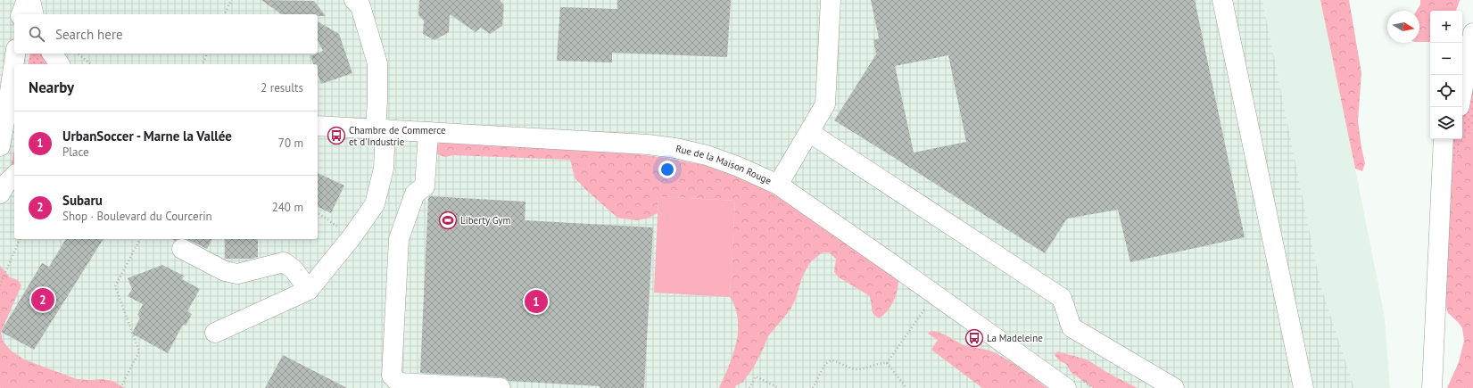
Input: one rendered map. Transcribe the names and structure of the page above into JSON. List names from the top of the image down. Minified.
{"streets":{"street":["Rue de la Maison Rouge"]},"places":{"bus stop":["Chambre de Commerce et d'Industrie","La Madeleine"],"sports":["Liberty Gym"]},"north":"right","page":{"map_buttons":["+","−"],"search":"Search here","heading":["Nearby","2 results"],"list":[{"mark":"1","name":"UrbanSoccer - Marne la Vallée","note":"Place","value":"70 m"},{"mark":"2","name":"Subaru","note":"Shop · Boulevard du Courcerin","value":"240 m"}],"pins":["2","1"]}}
